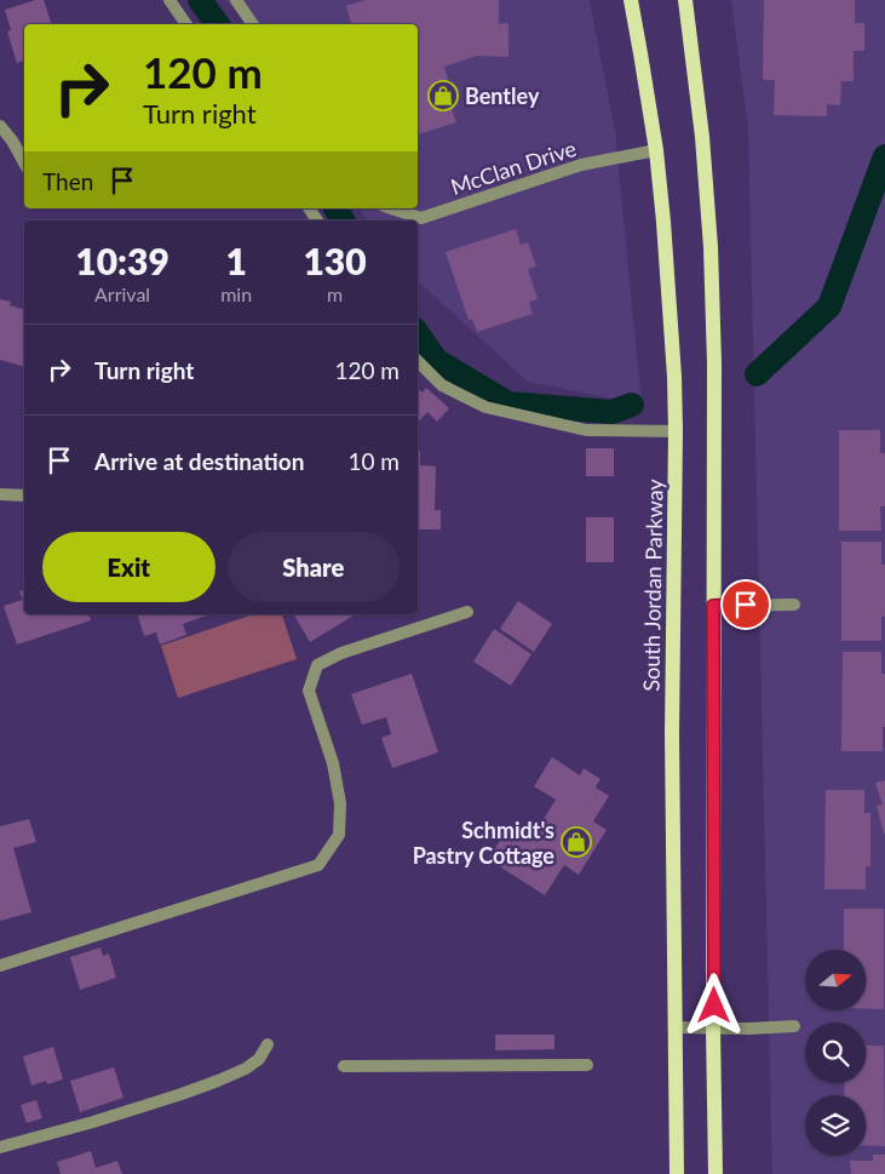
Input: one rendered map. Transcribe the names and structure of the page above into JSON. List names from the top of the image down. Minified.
{"streets":{"main road":["South Jordan Parkway"],"street":["McClan Drive"]},"crossings":[["McClan Drive","South Jordan Parkway"]],"places":{"shop":["Bentley","Schmidt's Pastry Cottage"]},"north":"right","page":{"turn":["120 m","Turn right"],"then":"Then","eta":["10:39","Arrival","1","min","130","m"],"list":[{"name":"Turn right","value":"120 m"},{"name":"Arrive at destination","value":"10 m"}],"buttons":["Exit","Share"]}}
